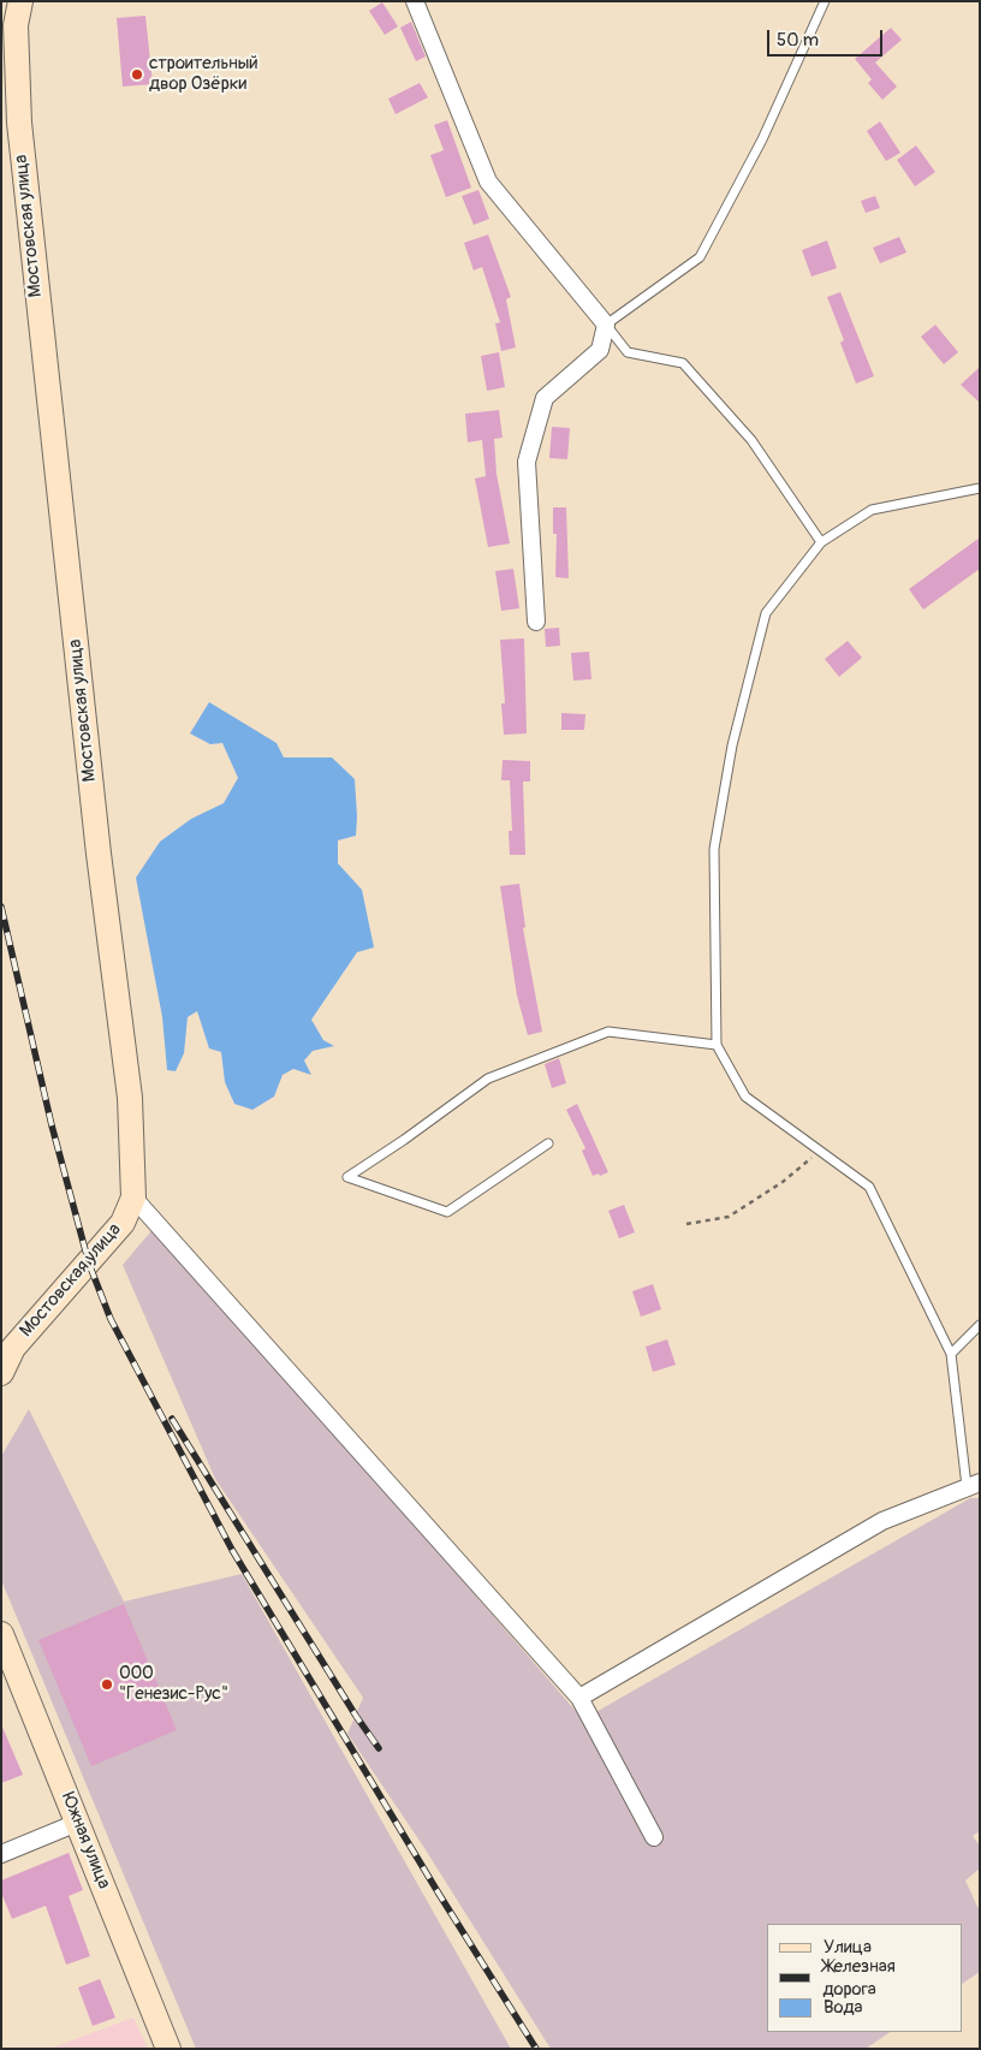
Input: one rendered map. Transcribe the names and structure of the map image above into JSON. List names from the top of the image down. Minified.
{"streets":{"street":["Мостовская улица","Южная улица"]},"places":["строительный двор Озёрки","ООО \"Генезис-Рус\""],"legend":["Улица","Железная дорога","Вода"],"scale_bar":"50 m"}
